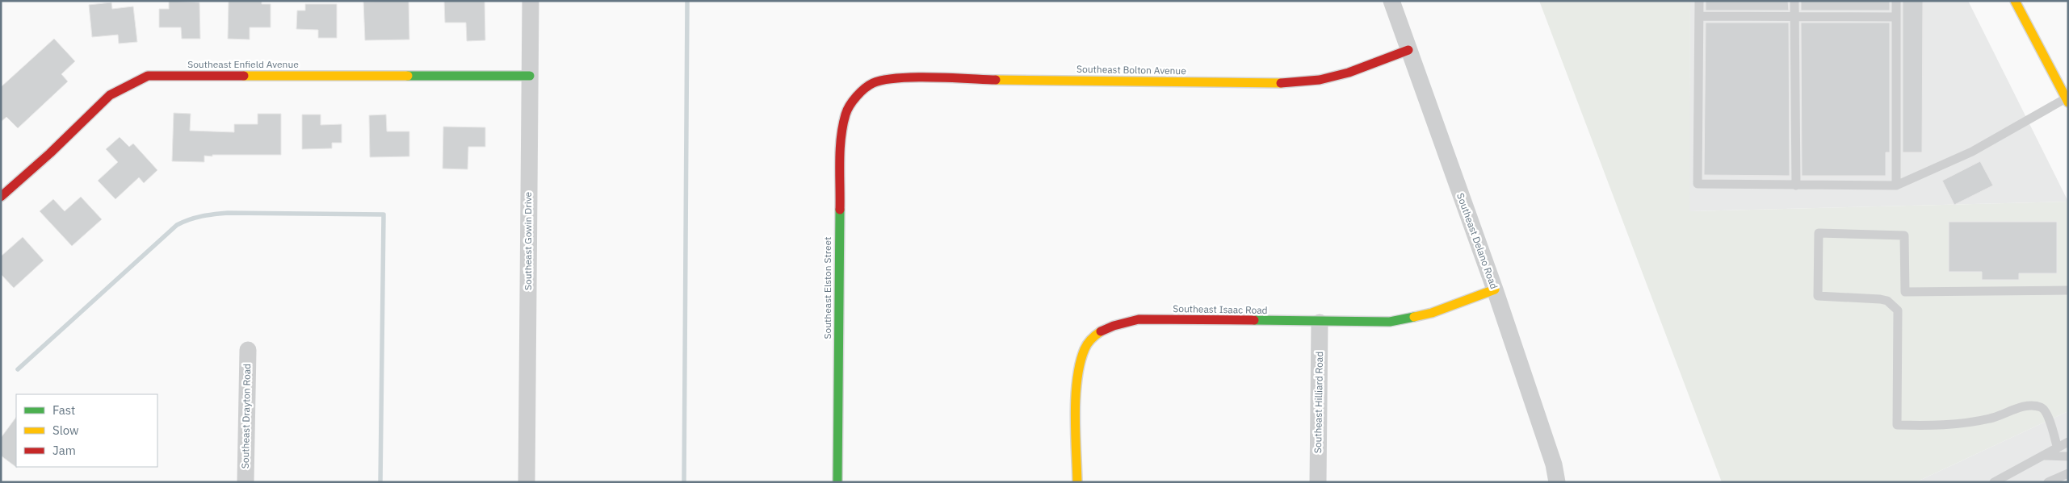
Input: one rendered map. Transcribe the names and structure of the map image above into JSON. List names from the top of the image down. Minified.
{"streets":{"street":["Southeast Enfield Avenue","Southeast Bolton Avenue","Southeast Gowin Drive","Southeast Delano Road","Southeast Elston Street","Southeast Isaac Road","Southeast Hilliard Road","Southeast Drayton Road"]},"crossings":[["Southeast Enfield Avenue","Southeast Gowin Drive"],["Southeast Bolton Avenue","Southeast Delano Road"],["Southeast Bolton Avenue","Southeast Elston Street"],["Southeast Delano Road","Southeast Isaac Road"],["Southeast Isaac Road","Southeast Hilliard Road"]],"legend":["Fast","Slow","Jam"]}
